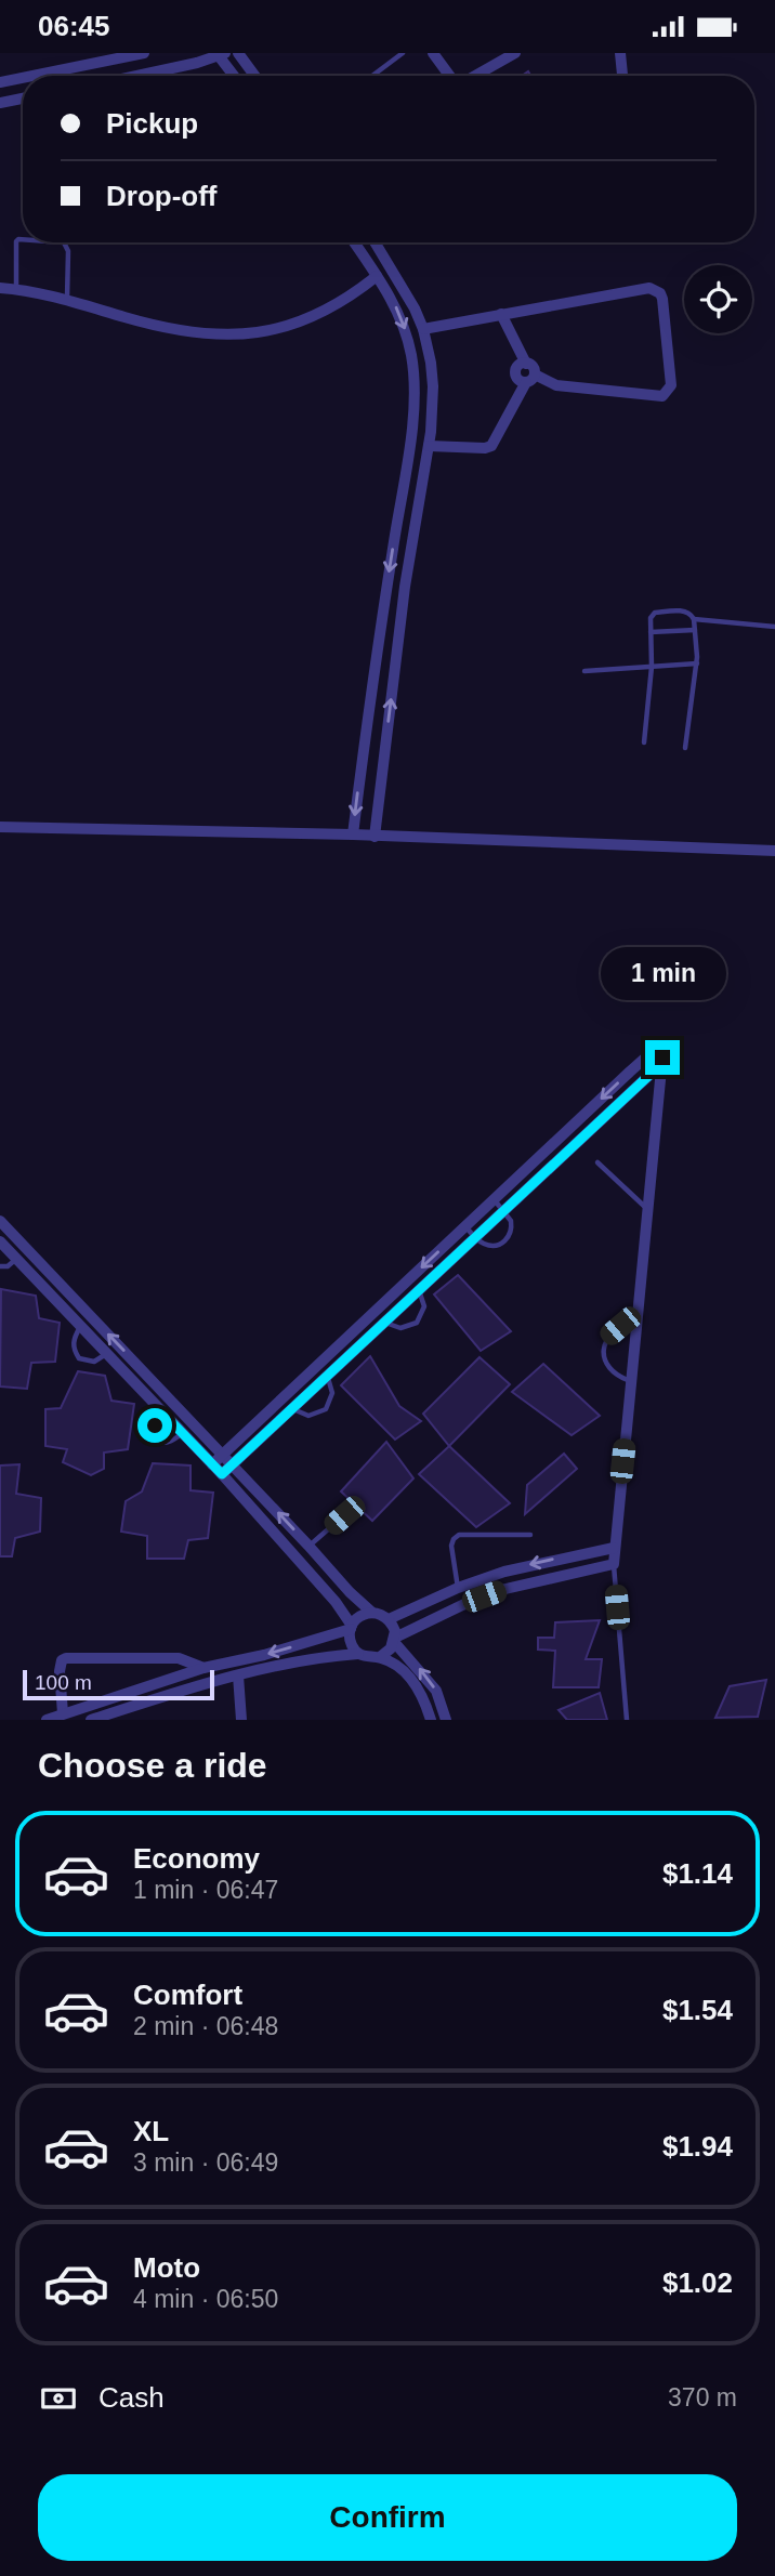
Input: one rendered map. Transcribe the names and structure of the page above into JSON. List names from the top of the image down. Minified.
{"scale_bar":"100 m","page":{"status":"06:45","banner":["Pickup","Drop-off"],"bubble":"1 min","scale":"100 m","heading":"Choose a ride","list":[{"name":"Economy","note":"1 min · 06:47","value":"$1.14"},{"name":"Comfort","note":"2 min · 06:48","value":"$1.54"},{"name":"XL","note":"3 min · 06:49","value":"$1.94"},{"name":"Moto","note":"4 min · 06:50","value":"$1.02"}],"pay":["Cash","370 m"],"buttons":"Confirm"}}
